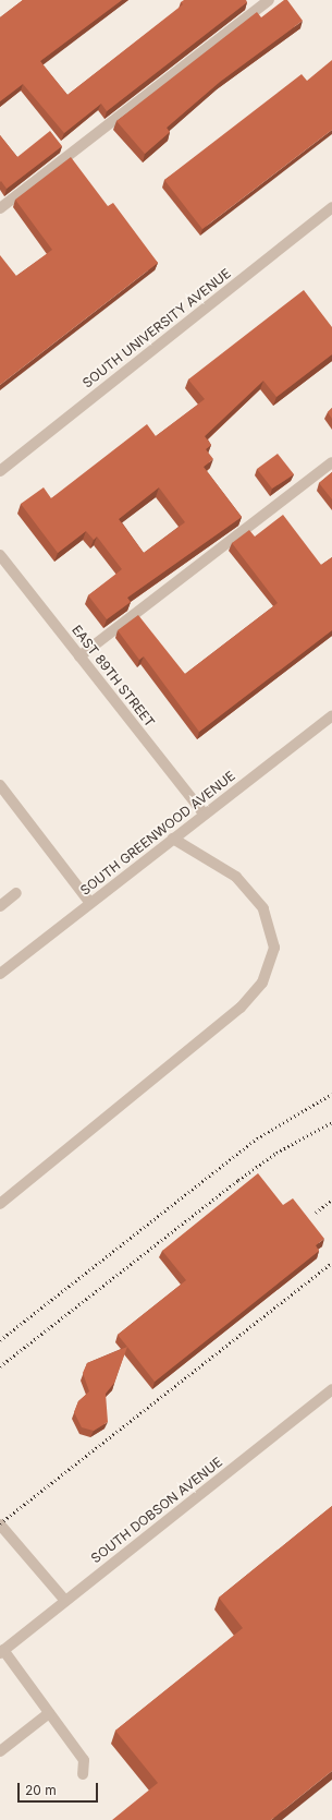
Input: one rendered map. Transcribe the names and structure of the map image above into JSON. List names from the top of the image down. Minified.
{"streets":{"street":["SOUTH UNIVERSITY AVENUE","EAST 89TH STREET","SOUTH GREENWOOD AVENUE","SOUTH DOBSON AVENUE"]},"crossings":[["EAST 89TH STREET","SOUTH GREENWOOD AVENUE"]],"scale_bar":"20 m"}
